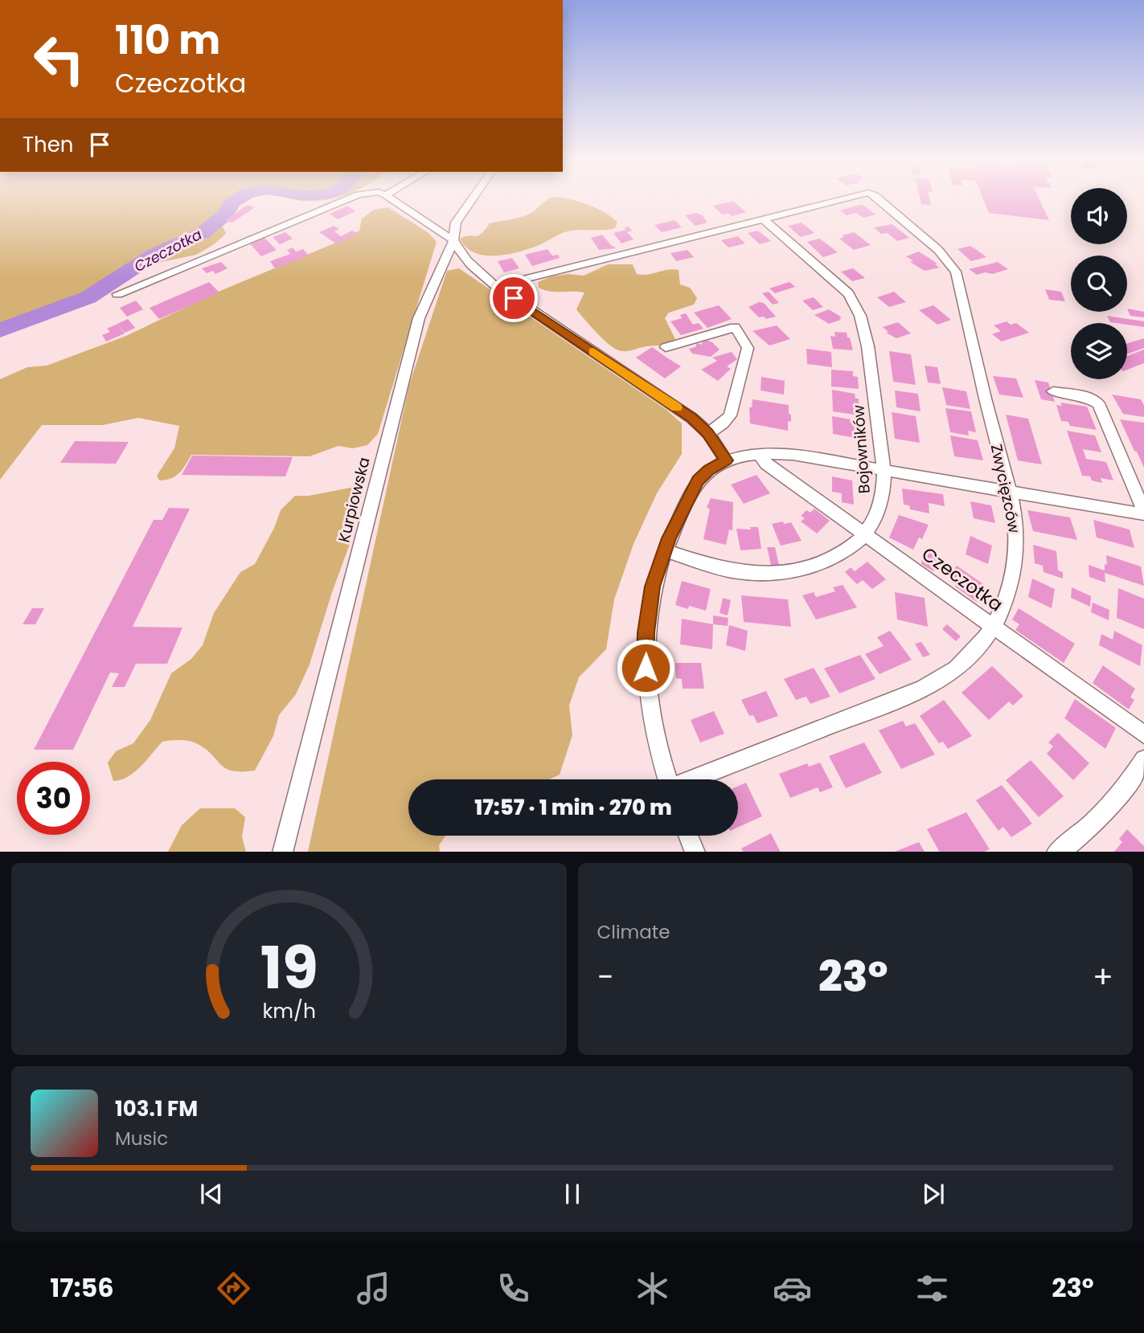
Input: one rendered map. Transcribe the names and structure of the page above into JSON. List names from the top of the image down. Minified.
{"streets":{"street":["Bojowników","Zwycięzców","Kurpiowska","Czeczotka"]},"crossings":[["Bojowników","Zwycięzców"],["Bojowników","Czeczotka"],["Zwycięzców","Czeczotka"]],"water":["Czeczotka"],"page":{"turn":["110 m","Czeczotka"],"then":"Then","limit":"30","trip":"17:57 · 1 min · 270 m","tile":"Climate","heat":["−","23°","+"],"song":["103.1 FM","Music"],"tabs":["17:56","23°"],"gauge":["19","km/h"]}}
